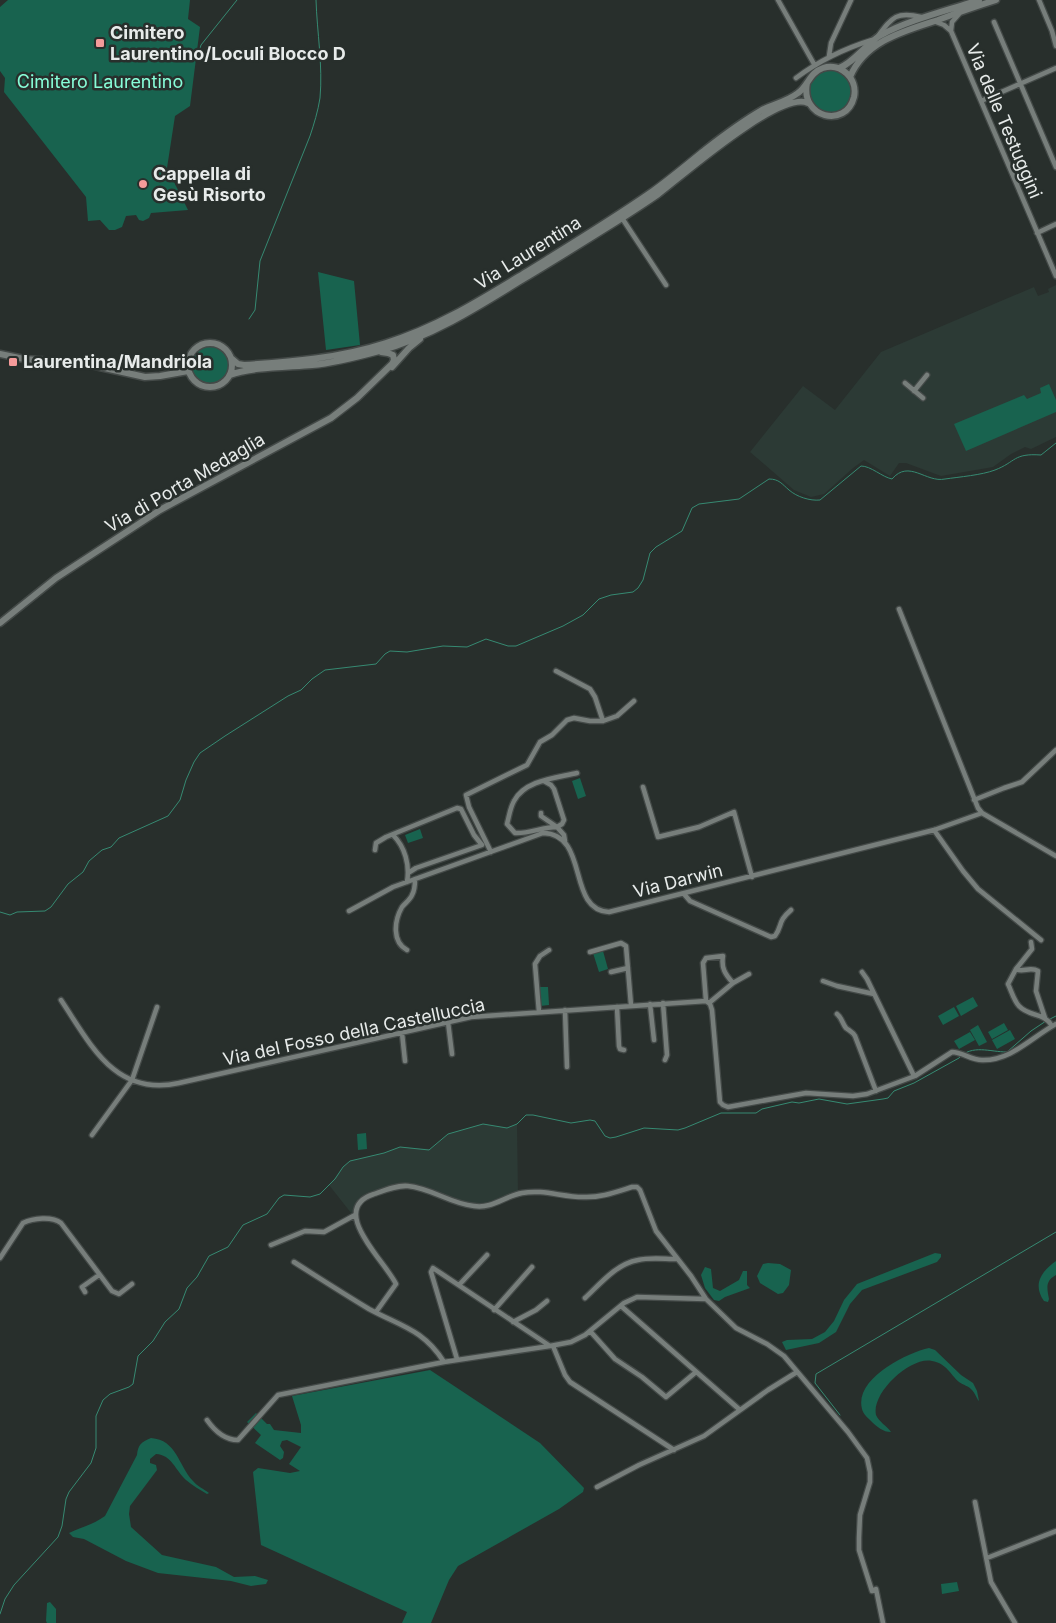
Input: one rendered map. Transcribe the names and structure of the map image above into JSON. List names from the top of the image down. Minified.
{"streets":{"main road":["Via Laurentina","Via di Porta Medaglia"],"street":["Via delle Testuggini","Via Darwin","Via del Fosso della Castelluccia"]},"crossings":[["Via Laurentina","Via di Porta Medaglia"]],"parks":["Cimitero Laurentino"],"places":{"transit":["Cimitero Laurentino/Loculi Blocco D","Laurentina/Mandriola"],"other":["Cappella di Gesù Risorto"]}}
